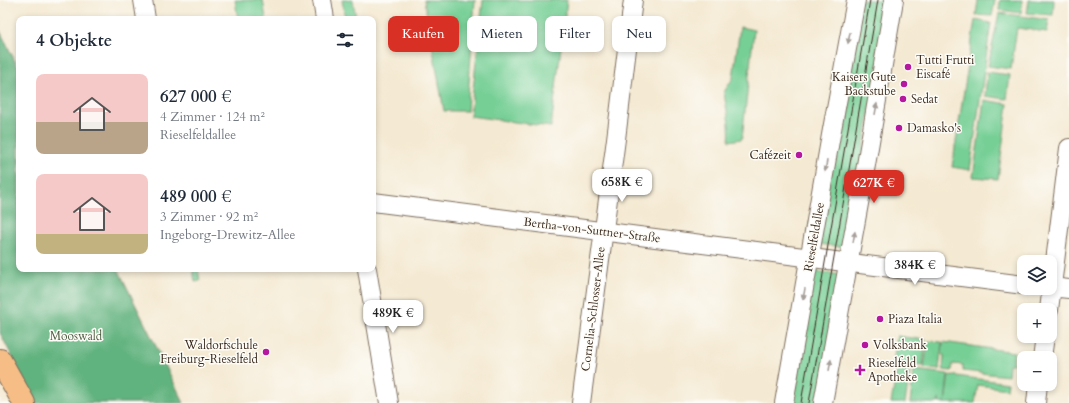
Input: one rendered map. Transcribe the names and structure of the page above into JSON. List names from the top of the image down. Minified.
{"streets":{"street":["Bertha-von-Suttner-Straße","Rieselfeldallee","Cornelia-Schlosser-Allee"]},"crossings":[["Bertha-von-Suttner-Straße","Rieselfeldallee"],["Bertha-von-Suttner-Straße","Cornelia-Schlosser-Allee"]],"parks":["Mooswald"],"places":{"other":["Tutti Frutti Eiscafé","Kaisers Gute Backstube","Sedat","Damasko's","Cafézeit","Piaza Italia","Volksbank","Waldorfschule Freiburg-Rieselfeld"],"health":["Rieselfeld Apotheke"]},"page":{"chip":["Kaufen","Mieten","Filter","Neu"],"heading":"4 Objekte","list":[{"name":"627 000 €","note":"4 Zimmer · 124 m² · Rieselfeldallee"},{"name":"489 000 €","note":"3 Zimmer · 92 m² · Ingeborg-Drewitz-Allee"}],"price":["658K €","627K €","384K €","489K €"],"map_buttons":["+","−"]}}
